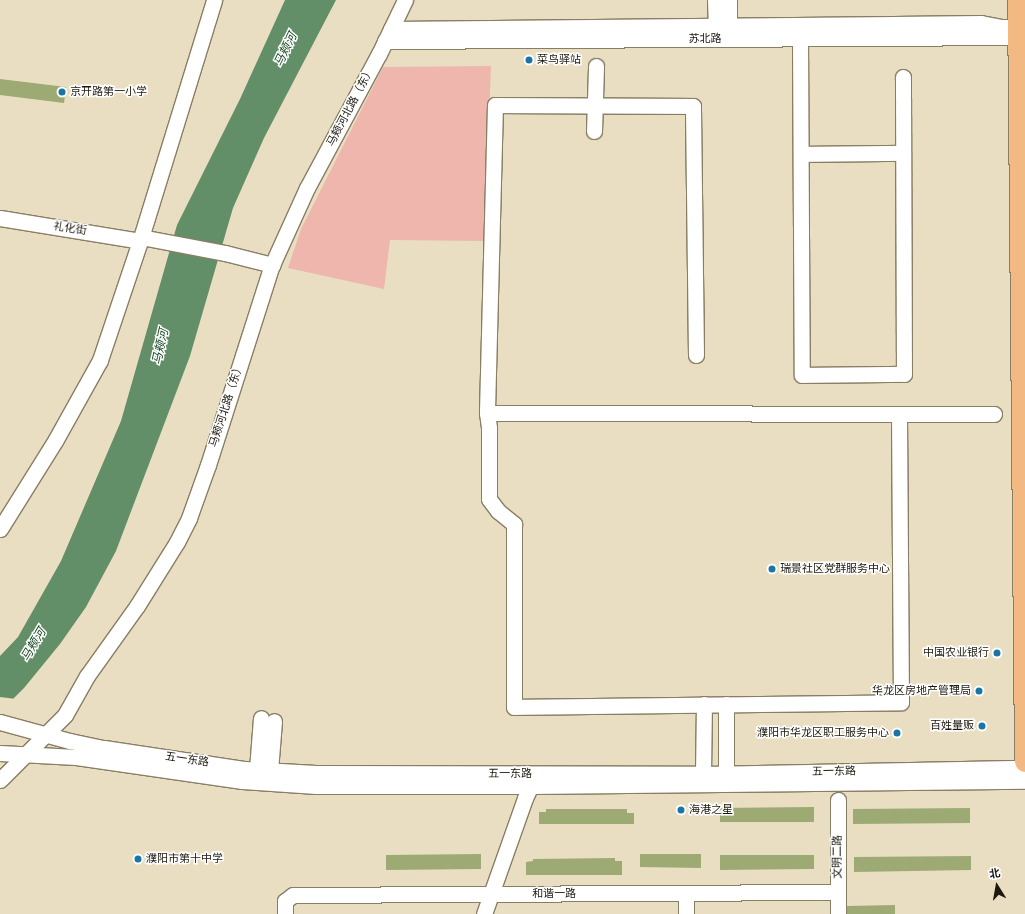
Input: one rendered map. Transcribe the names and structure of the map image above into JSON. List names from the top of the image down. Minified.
{"streets":{"street":["苏北路","马颊河北路（东）","礼化街","五一东路","文明二路","和谐一路"]},"crossings":[["苏北路","马颊河北路（东）"],["马颊河北路（东）","礼化街"],["马颊河北路（东）","五一东路"],["文明二路","和谐一路"]],"water":["马颊河"],"places":["菜鸟驿站","京开路第一小学","瑞景社区党群服务中心","中国农业银行","华龙区房地产管理局","百姓量贩","濮阳市华龙区职工服务中心","海港之星","濮阳市第十中学"],"north":"top"}
